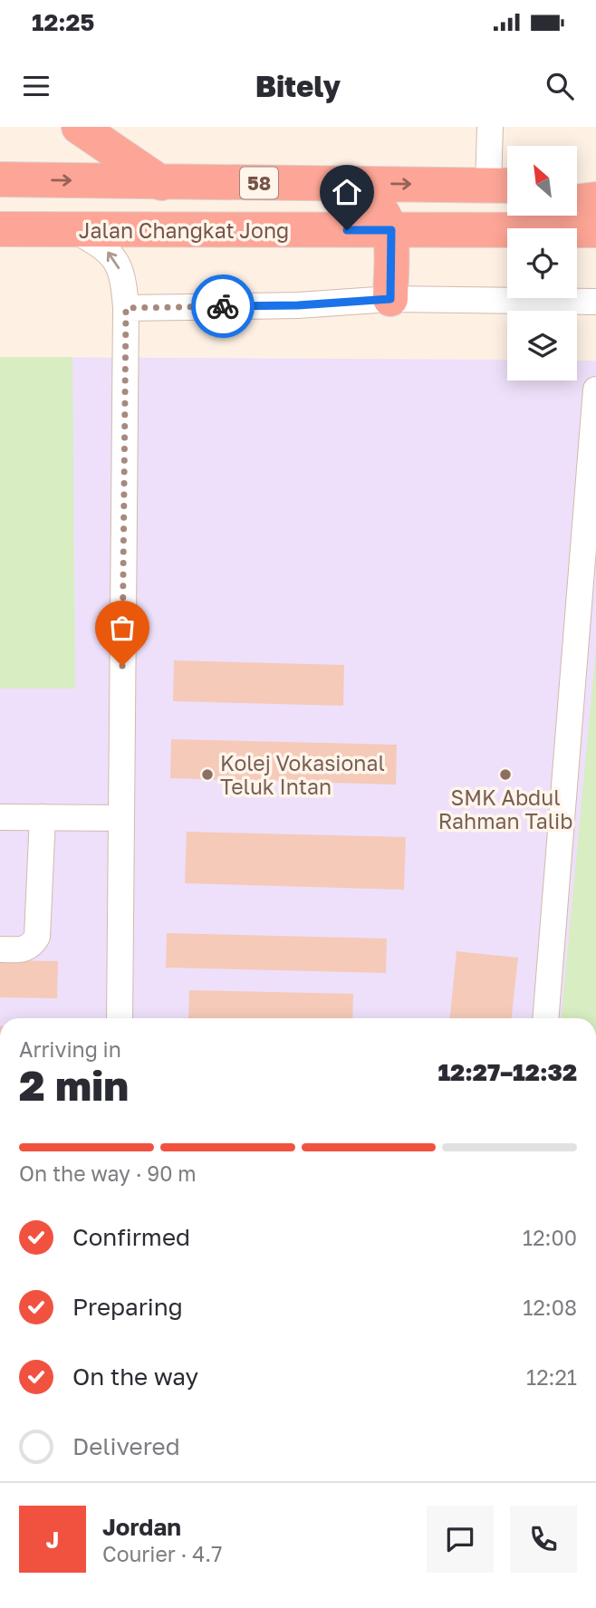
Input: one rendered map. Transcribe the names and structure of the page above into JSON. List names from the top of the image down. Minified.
{"streets":{"highway":["58","Jalan Changkat Jong"]},"places":["Kolej Vokasional Teluk Intan","SMK Abdul Rahman Talib"],"north":"top left","page":{"status":"12:25","header":"Bitely","heading":["2 min","Arriving in","12:27–12:32"],"panel":["Jordan","Courier · 4.7"],"bar":"On the way · 90 m","list":[["Confirmed","12:00"],["Preparing","12:08"],["On the way","12:21"],"Delivered"],"round":"J"}}
